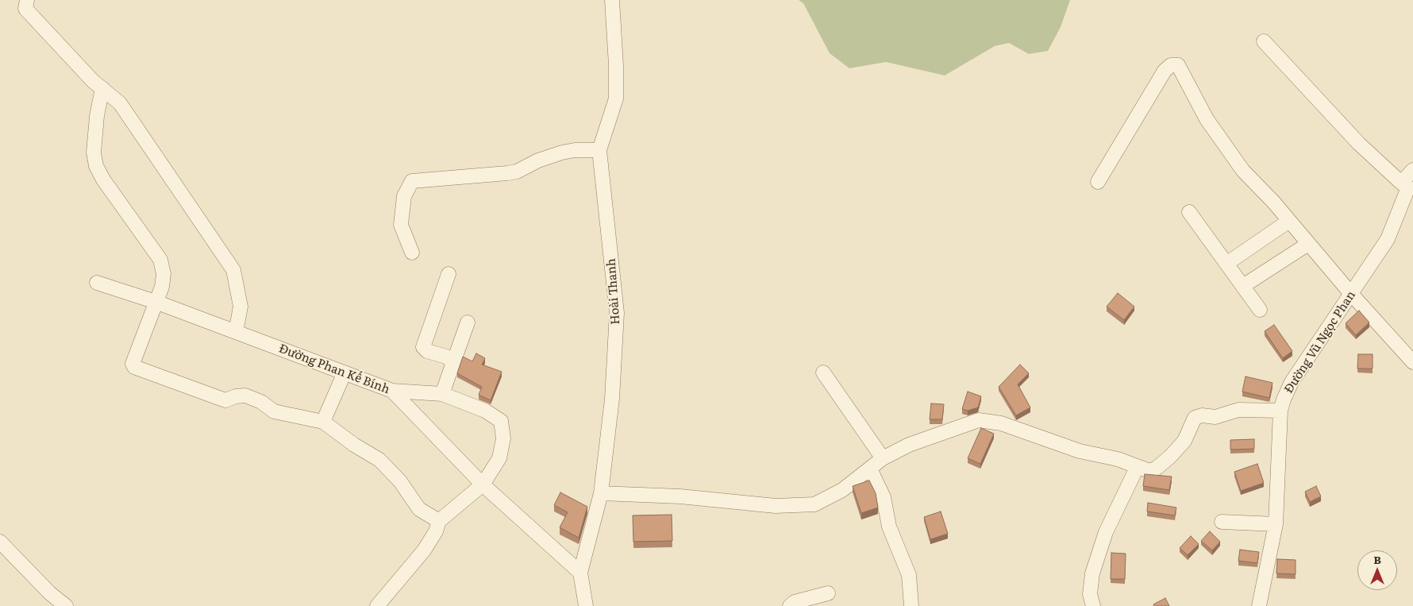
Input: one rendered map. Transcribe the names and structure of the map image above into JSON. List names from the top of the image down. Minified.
{"streets":{"street":["Hoài Thanh","Đường Vũ Ngọc Phan","Đường Phan Kế Bính"]},"crossings":[["Hoài Thanh","Đường Phan Kế Bính"]],"north":"top"}
